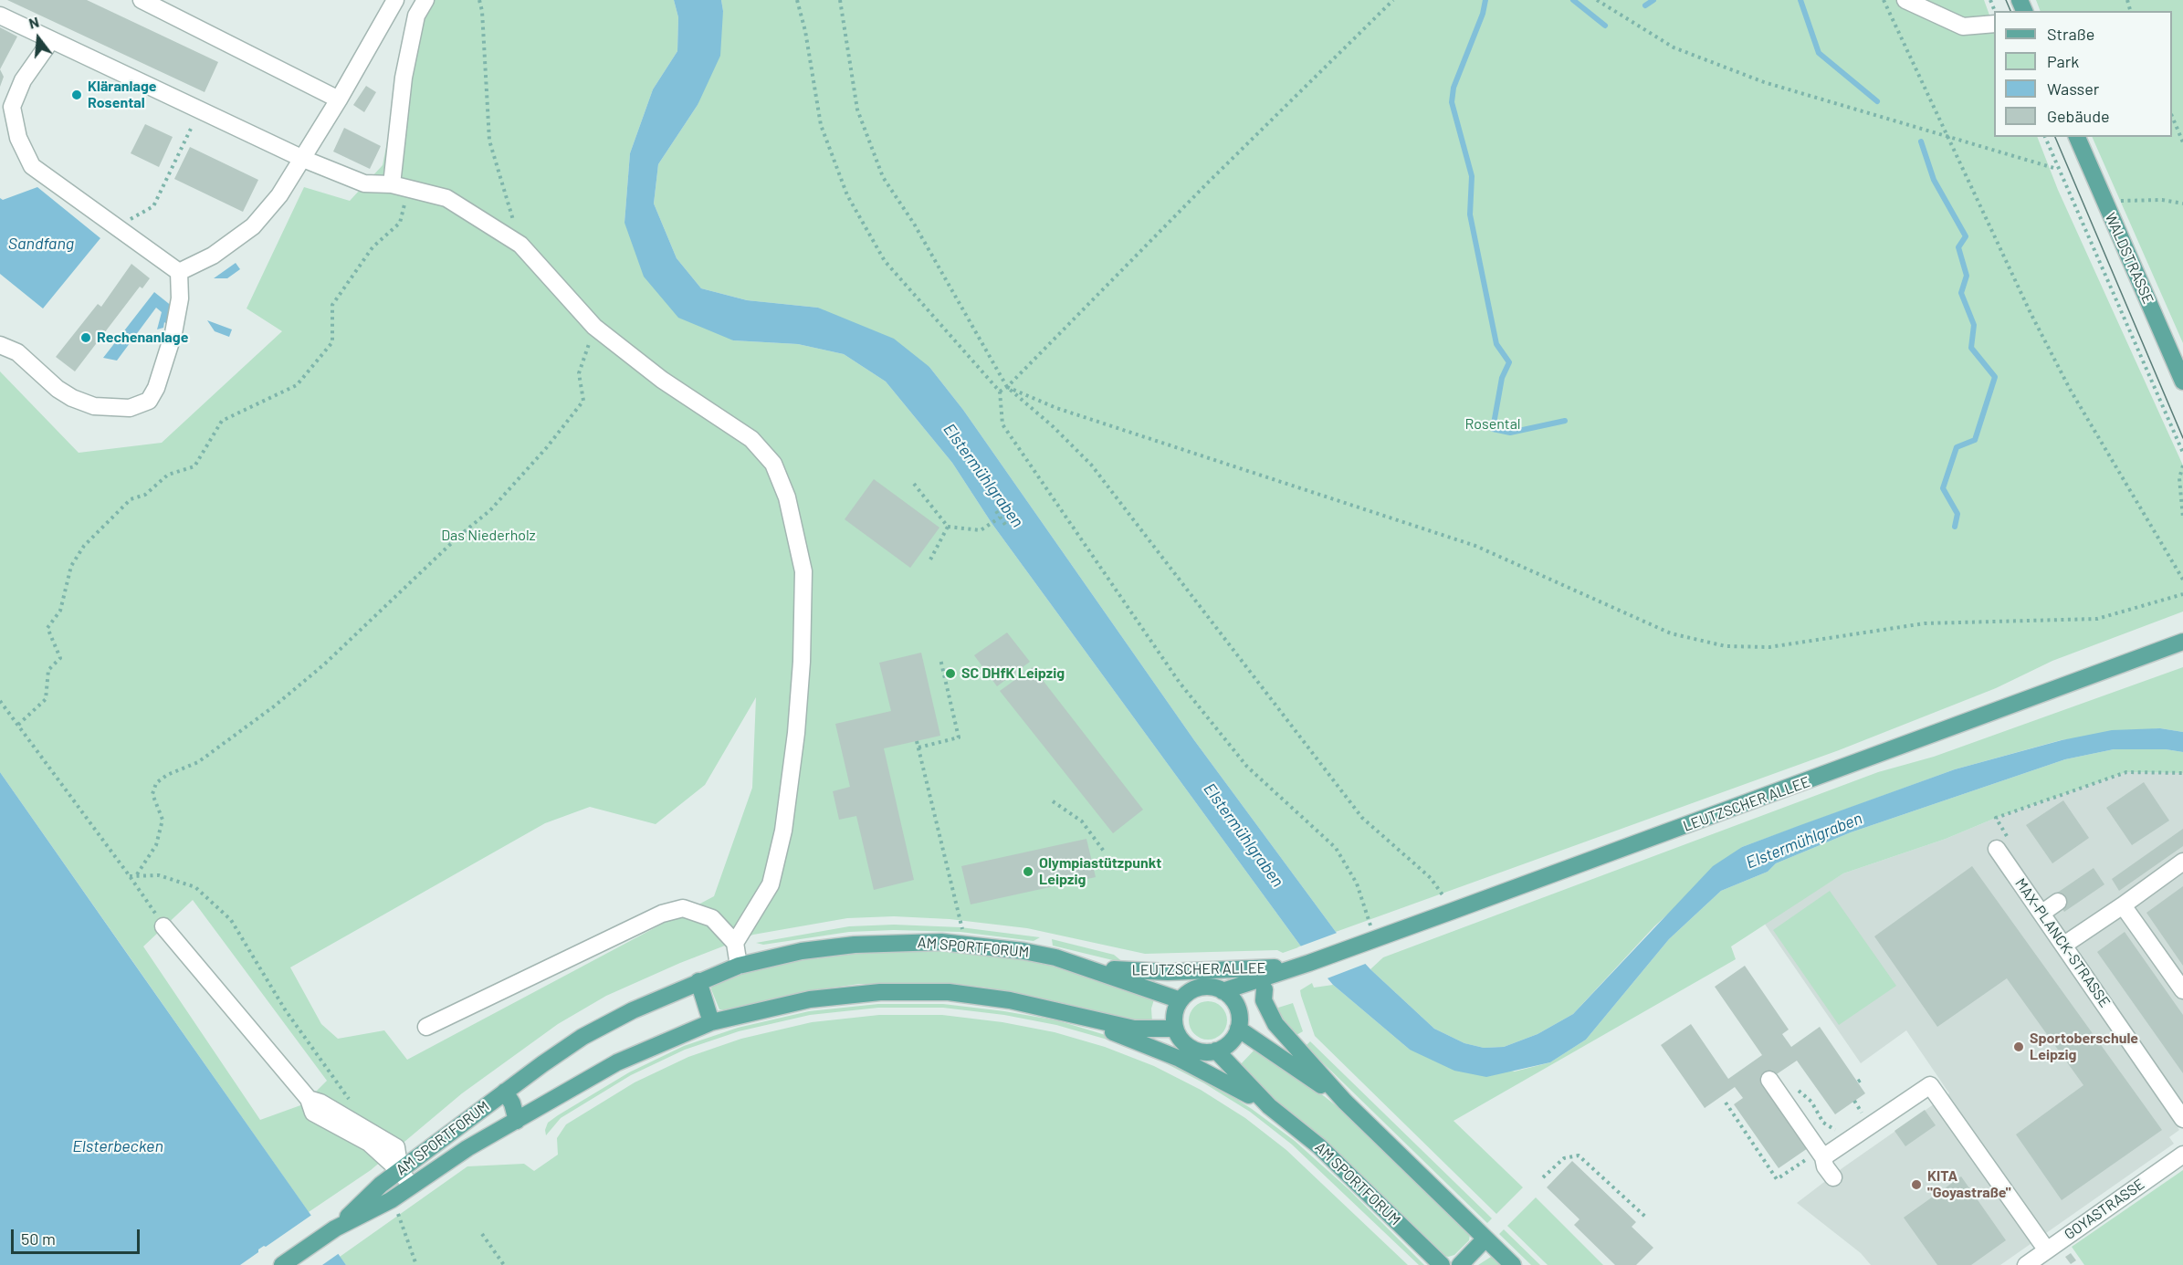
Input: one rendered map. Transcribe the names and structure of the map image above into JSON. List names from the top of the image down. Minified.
{"streets":{"main road":["WALDSTRASSE","LEUTZSCHER ALLEE","AM SPORTFORUM"],"street":["MAX-PLANCK-STRASSE","GOYASTRASSE"]},"crossings":[["LEUTZSCHER ALLEE","AM SPORTFORUM"]],"water":["Sandfang","Elstermühlgraben","Elsterbecken"],"parks":["Rosental","Das Niederholz"],"places":["Kläranlage Rosental","Rechenanlage","SC DHfK Leipzig","Olympiastützpunkt Leipzig","Sportoberschule Leipzig","KITA \"Goyastraße\""],"legend":["Straße","Park","Wasser","Gebäude"],"scale_bar":"50 m","north":"top"}
